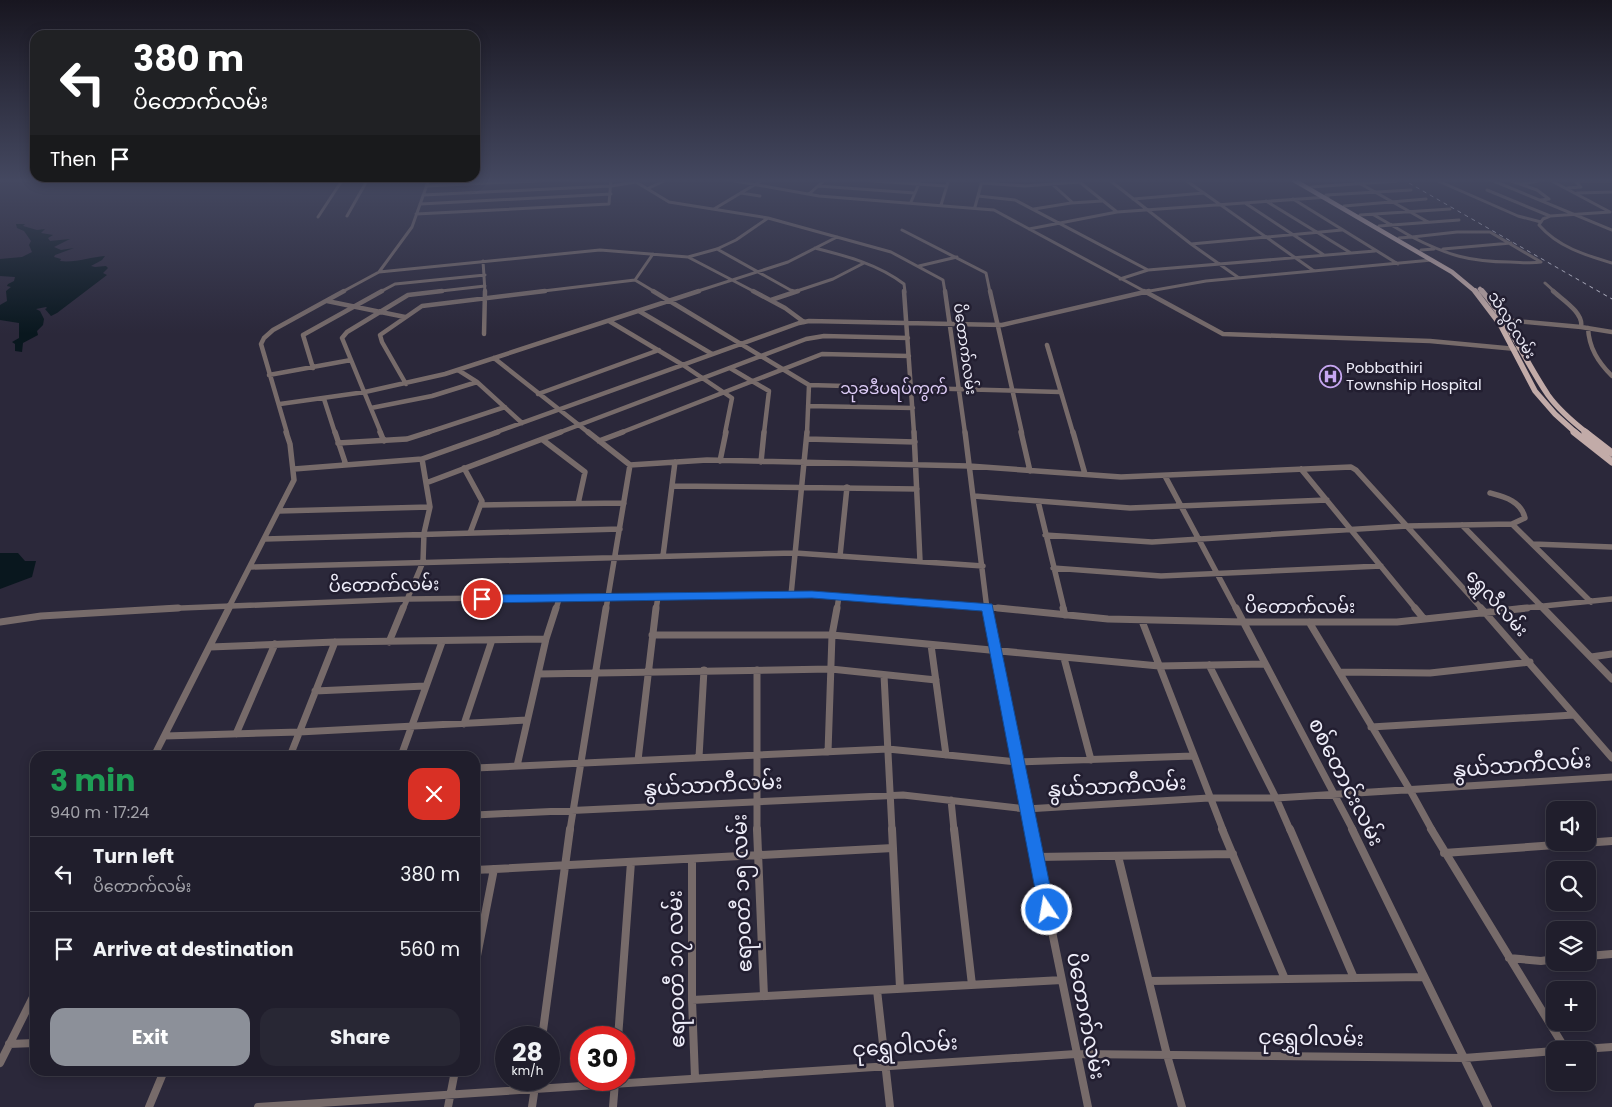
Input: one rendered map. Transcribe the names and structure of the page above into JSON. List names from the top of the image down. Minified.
{"streets":{"main road":["သံလွင်လမ်း"],"street":["ပိတောက်လမ်း","ရွှေလီလမ်း","နွယ်သာကီလမ်း","စစ်တောင်းလမ်း","ဧရာဝတီ ၁၅ လမ်း","ဧရာဝတီ ၁၇ လမ်း","ငုရွှေဝါလမ်း"]},"crossings":[["ပိတောက်လမ်း","ရွှေလီလမ်း"],["ပိတောက်လမ်း","နွယ်သာကီလမ်း"],["ပိတောက်လမ်း","စစ်တောင်းလမ်း"],["ပိတောက်လမ်း","ငုရွှေဝါလမ်း"],["နွယ်သာကီလမ်း","စစ်တောင်းလမ်း"],["နွယ်သာကီလမ်း","ဧရာဝတီ ၁၅ လမ်း"],["စစ်တောင်းလမ်း","ငုရွှေဝါလမ်း"],["ဧရာဝတီ ၁၇ လမ်း","ငုရွှေဝါလမ်း"]],"districts":["သုခဒီပရပ်ကွက်"],"places":{"hospital":["Pobbathiri Township Hospital"]},"page":{"turn":["380 m","ပိတောက်လမ်း"],"then":"Then","heading":["3 min","940 m · 17:24"],"map_buttons":["+","−"],"list":[{"name":"Turn left","note":"ပိတောက်လမ်း","value":"380 m"},{"name":"Arrive at destination","value":"560 m"}],"buttons":["Exit","Share"],"speed":"28 km/h","limit":"30"}}
